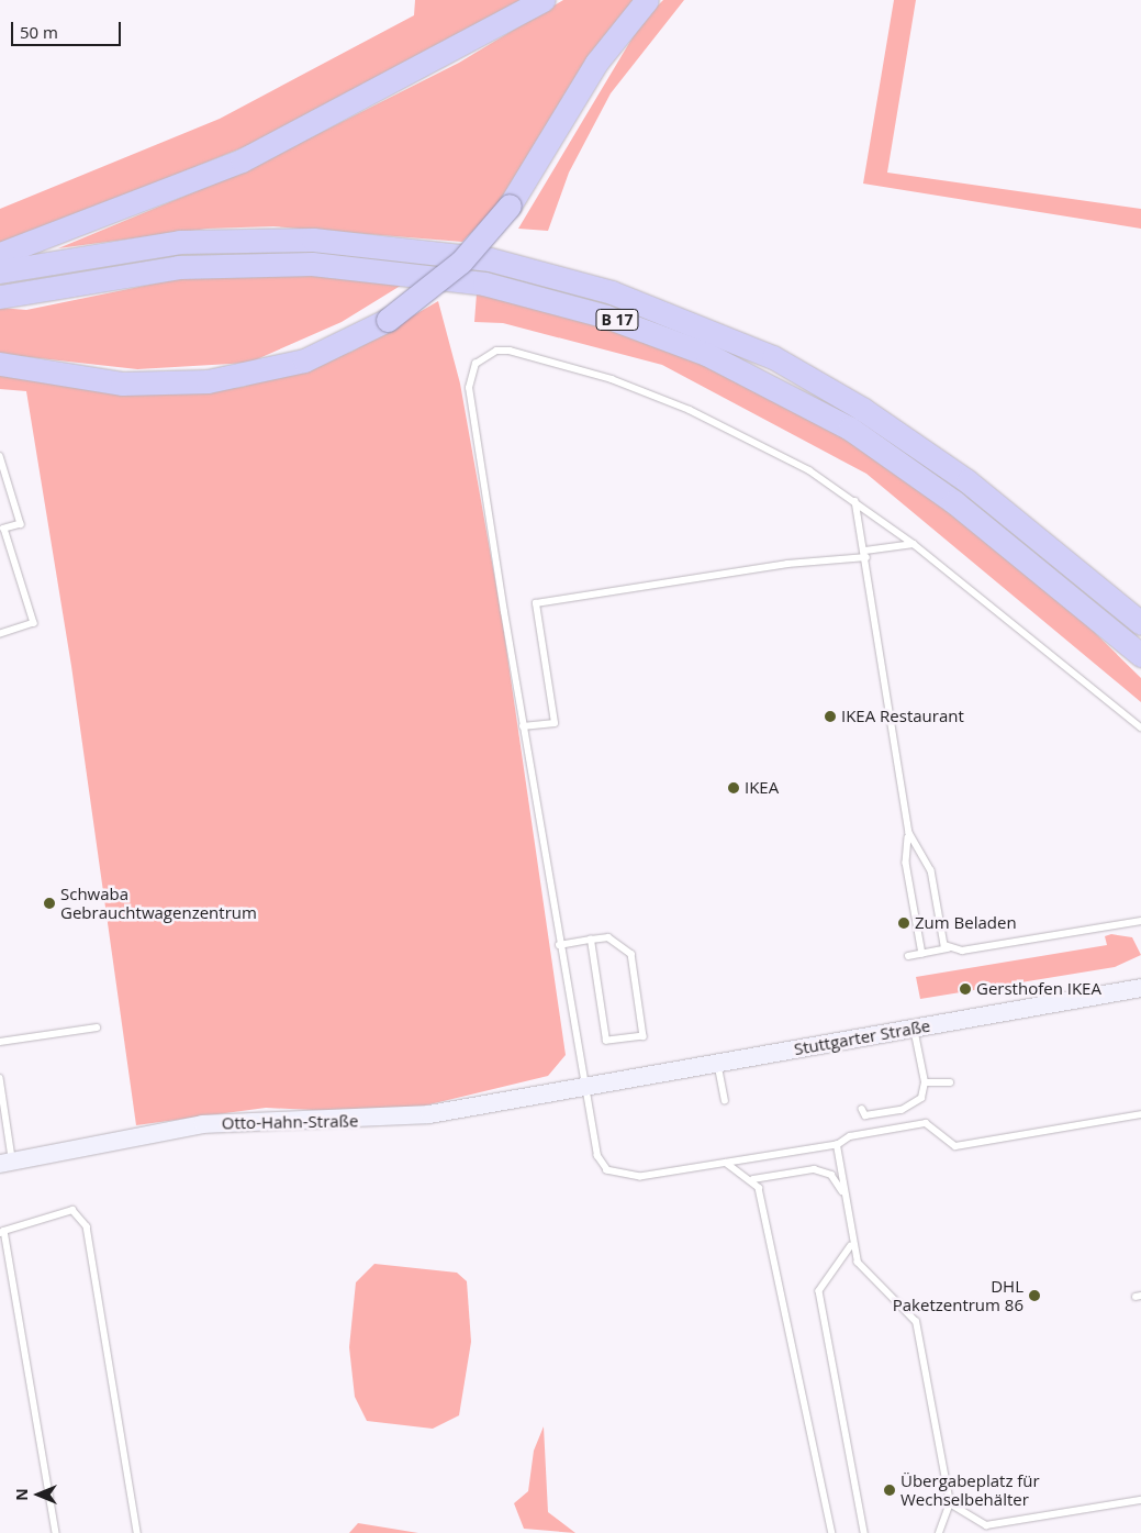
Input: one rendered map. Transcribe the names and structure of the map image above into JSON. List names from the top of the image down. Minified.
{"streets":{"highway":["B 17"],"street":["Stuttgarter Straße","Otto-Hahn-Straße"]},"crossings":[["Stuttgarter Straße","Otto-Hahn-Straße"]],"places":["IKEA Restaurant","IKEA","Schwaba Gebrauchtwagenzentrum","Zum Beladen","Gersthofen IKEA","DHL Paketzentrum 86","Übergabeplatz für Wechselbehälter"],"scale_bar":"50 m","north":"left"}
